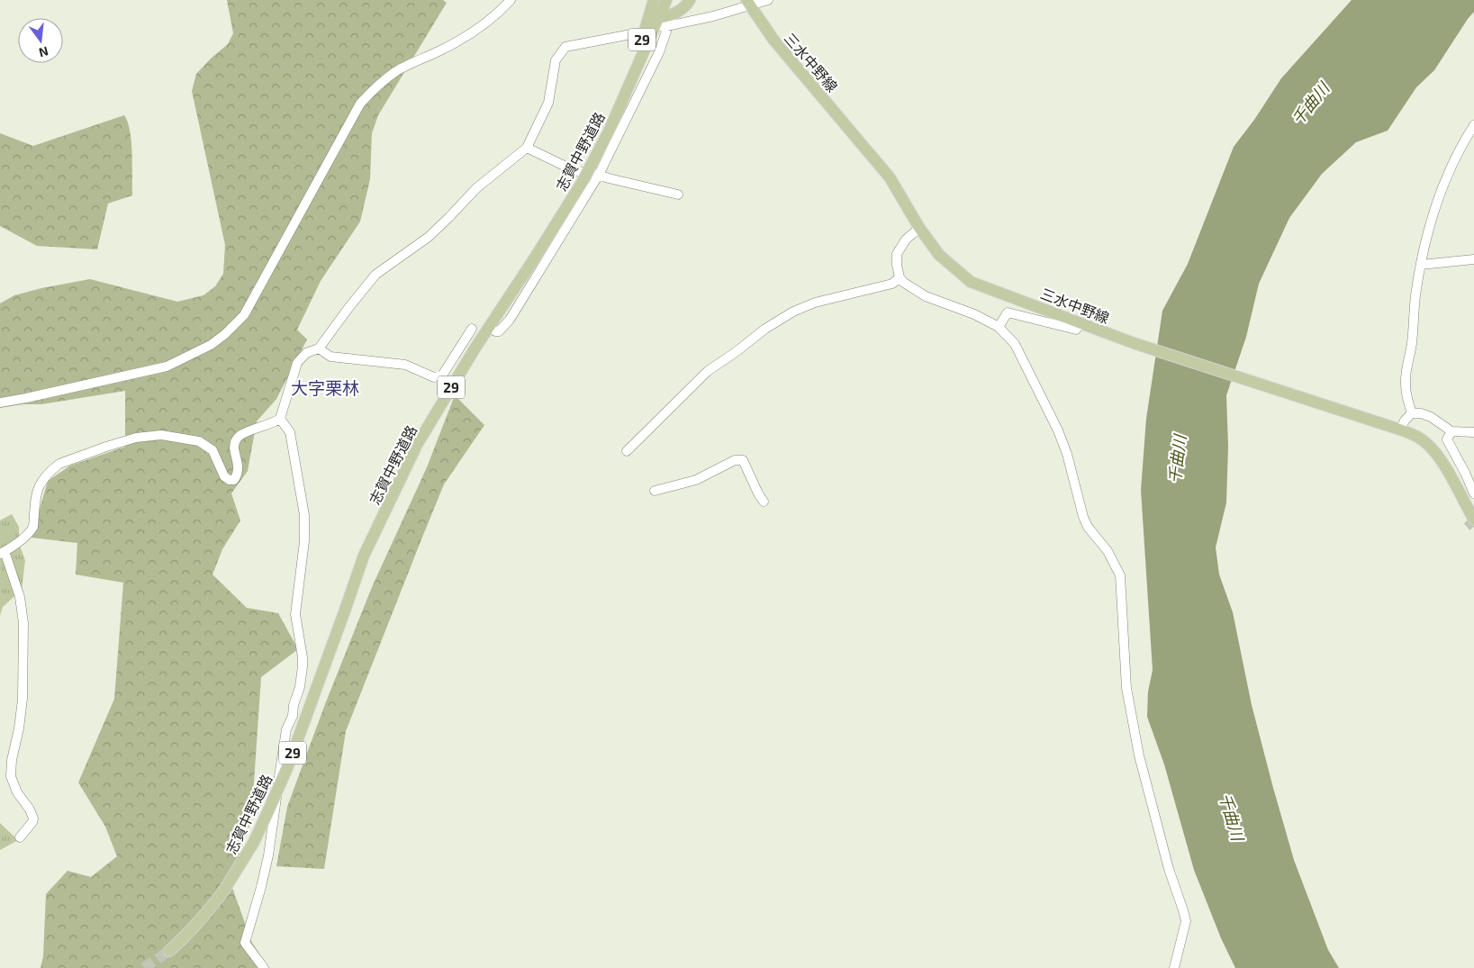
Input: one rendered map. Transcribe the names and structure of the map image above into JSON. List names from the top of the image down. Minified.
{"streets":{"main road":["29","三水中野線","志賀中野道路"]},"crossings":[["29","志賀中野道路"]],"districts":["大字栗林"],"water":["千曲川"],"north":"bottom"}
